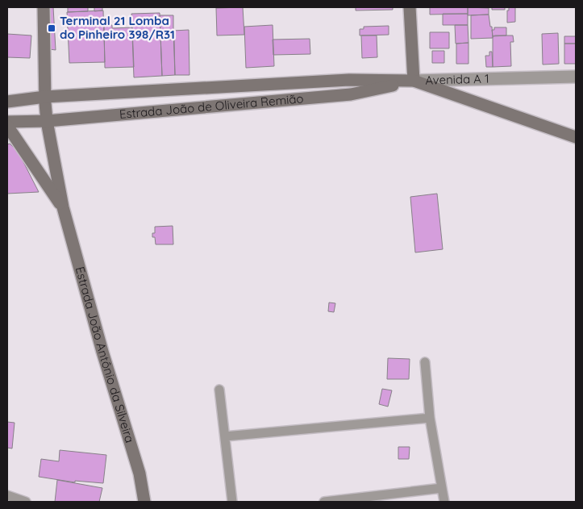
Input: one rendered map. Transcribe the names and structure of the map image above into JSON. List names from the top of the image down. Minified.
{"streets":{"main road":["Avenida A 1","Estrada João de Oliveira Remião","Estrada João Antônio da Silveira"]},"crossings":[["Avenida A 1","Estrada João de Oliveira Remião"],["Estrada João de Oliveira Remião","Estrada João Antônio da Silveira"]],"places":{"transit":["Terminal 21 Lomba do Pinheiro 398/R31"]}}
